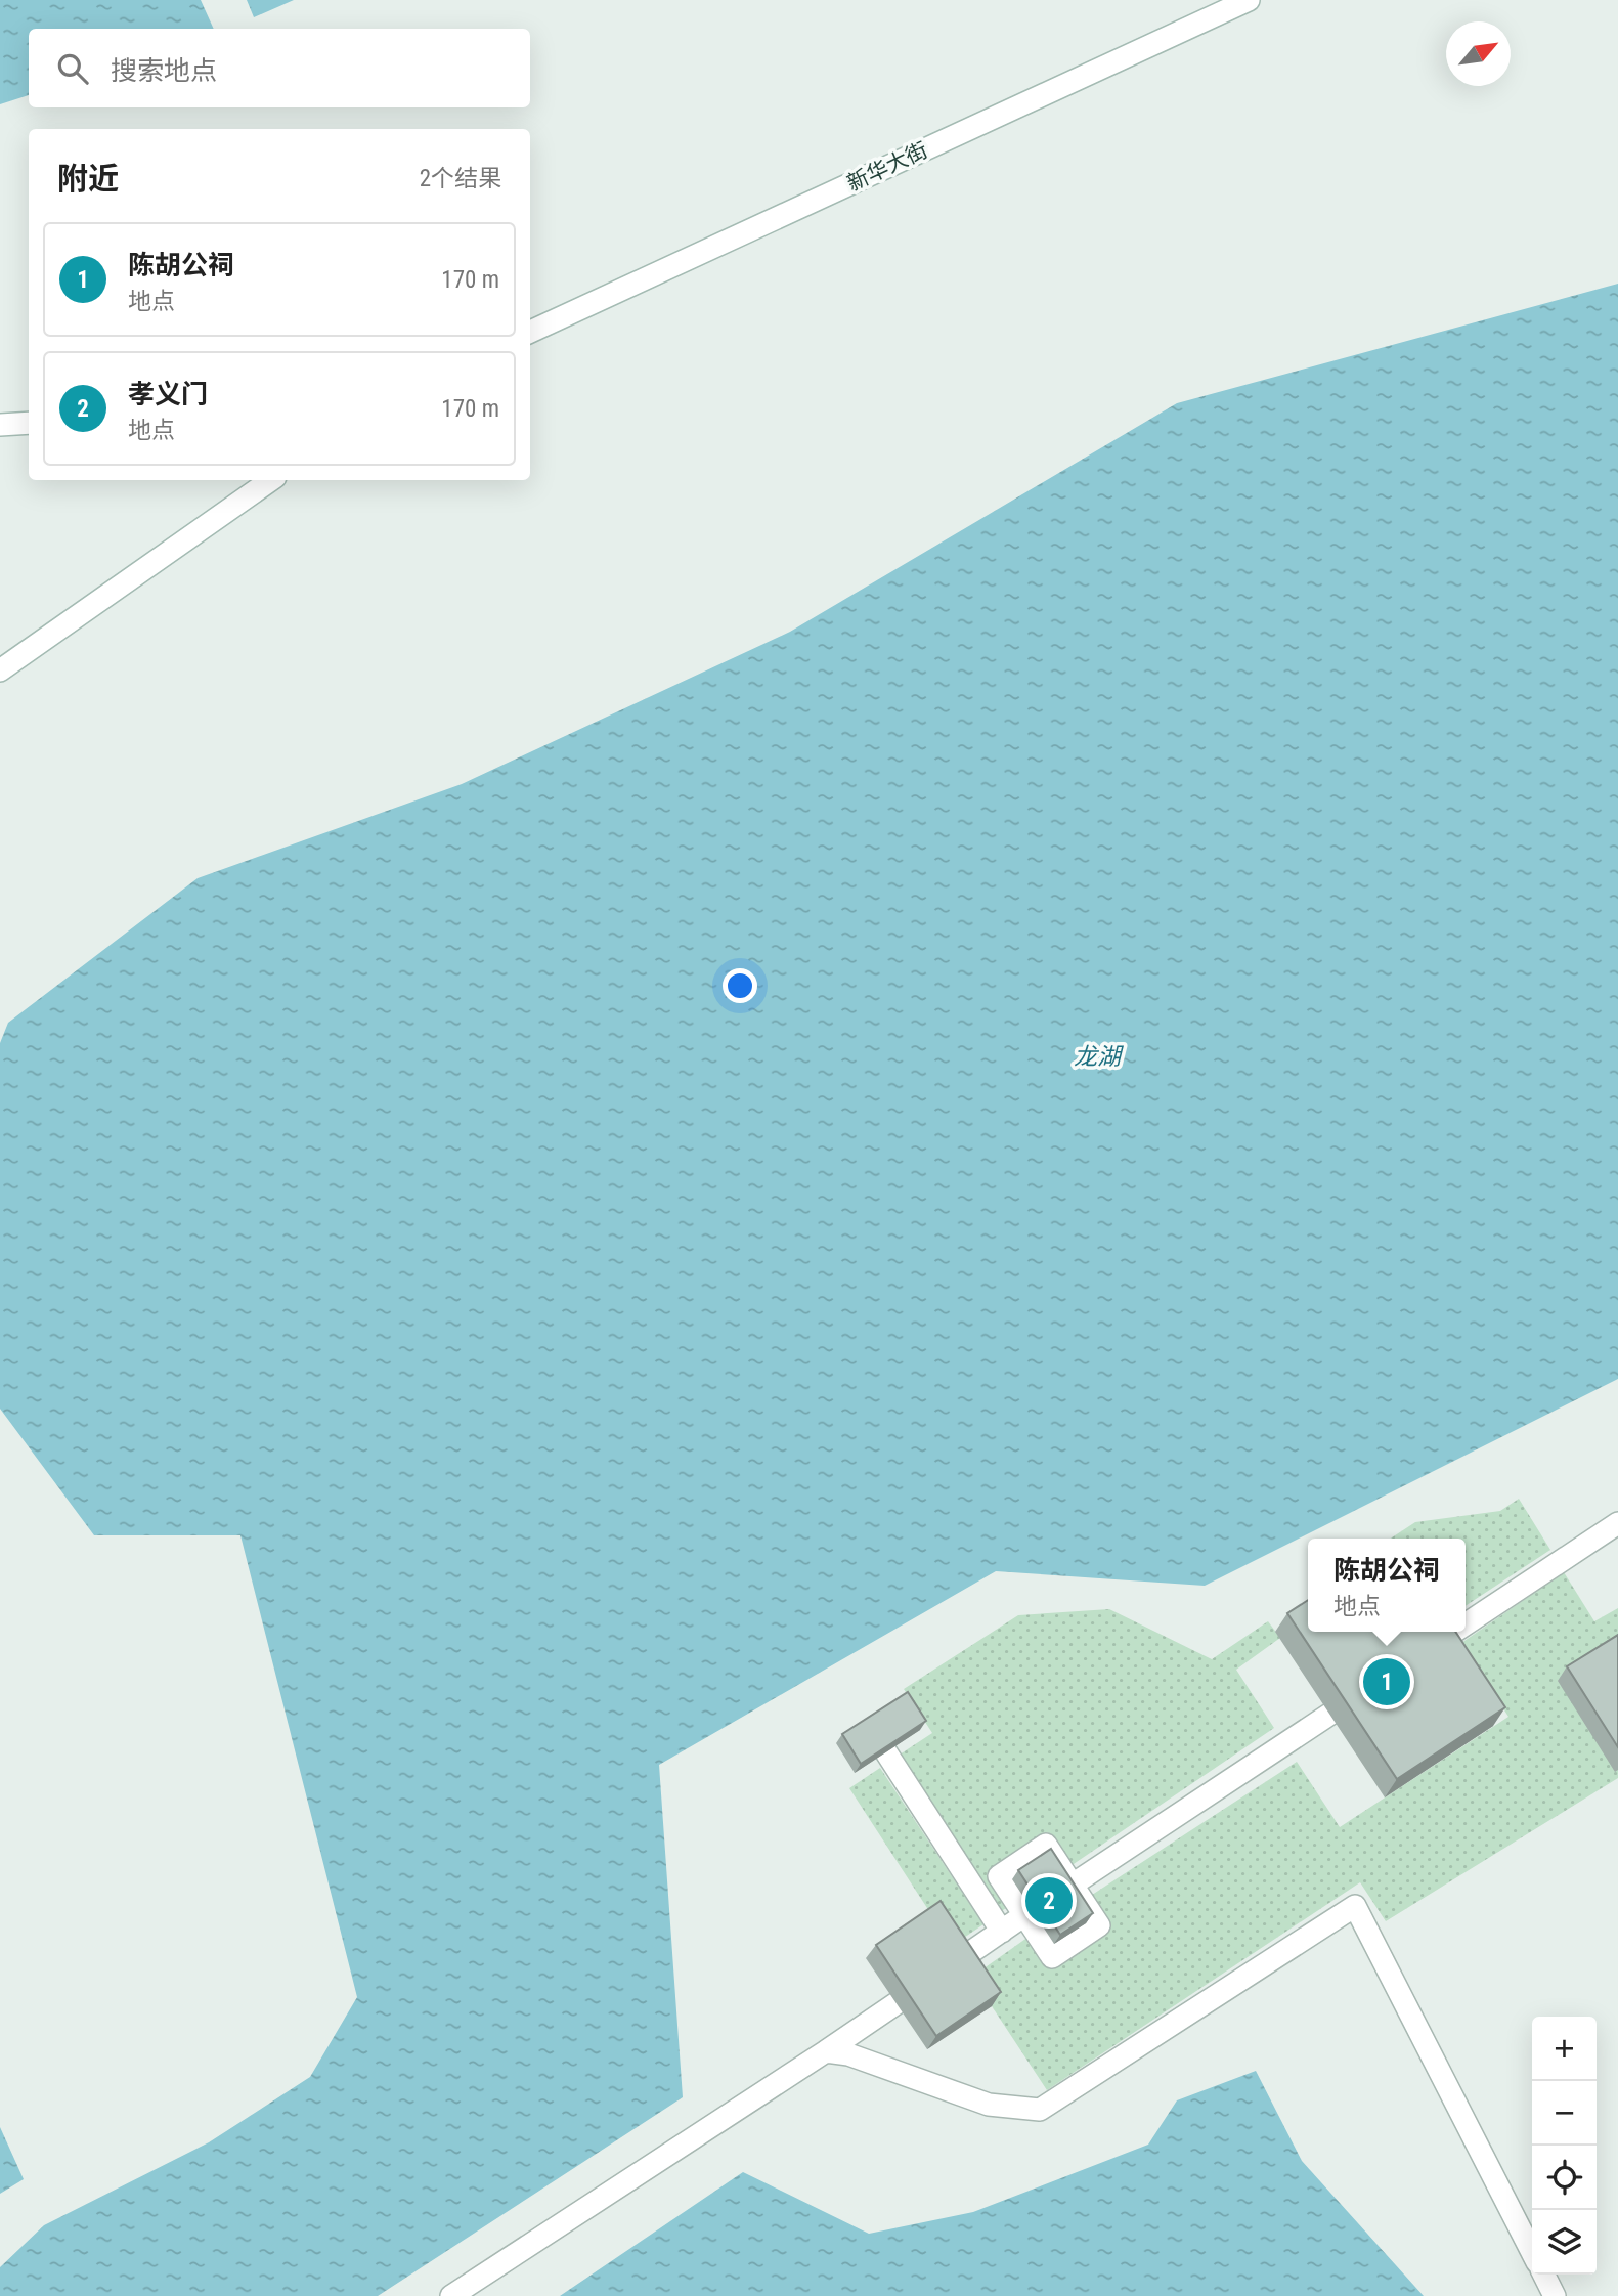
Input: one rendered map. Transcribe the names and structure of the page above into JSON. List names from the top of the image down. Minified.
{"streets":{"street":["新华大街"]},"water":["龙湖"],"north":"top right","page":{"search":"搜索地点","heading":["附近","2个结果"],"list":[{"mark":"1","name":"陈胡公祠","note":"地点","value":"170 m"},{"mark":"2","name":"孝义门","note":"地点","value":"170 m"}],"popup":["陈胡公祠","地点"],"pins":["1","2"],"map_buttons":["+","−"]}}
